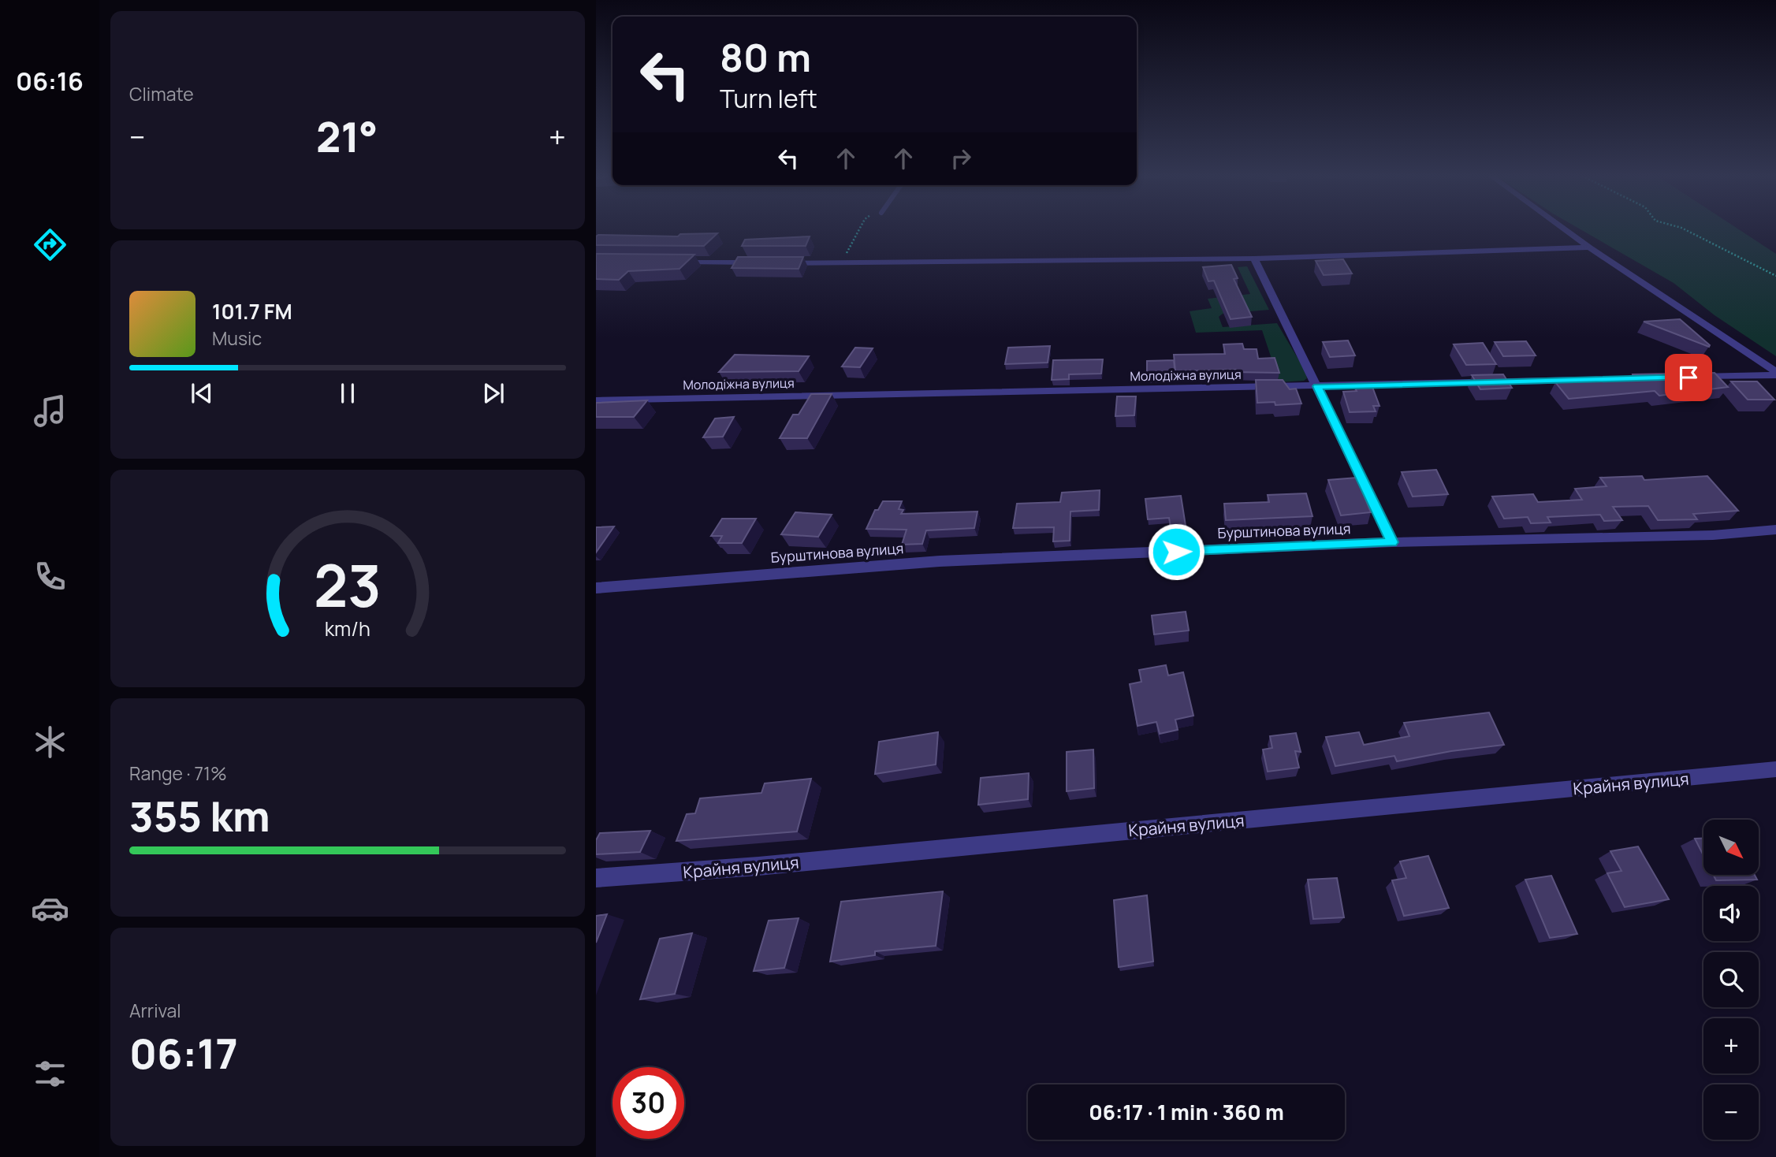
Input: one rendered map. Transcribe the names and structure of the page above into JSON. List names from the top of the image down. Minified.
{"streets":{"street":["Молодіжна вулиця","Бурштинова вулиця","Крайня вулиця"]},"north":"bottom right","page":{"tabs":"06:16","tile":["Climate",["Range · 71%","355 km"],["Arrival","06:17"]],"turn":["80 m","Turn left"],"heat":["−","21°","+"],"song":["101.7 FM","Music"],"map_buttons":["+","−"],"limit":"30","trip":"06:17 · 1 min · 360 m","gauge":["23","km/h"]}}
